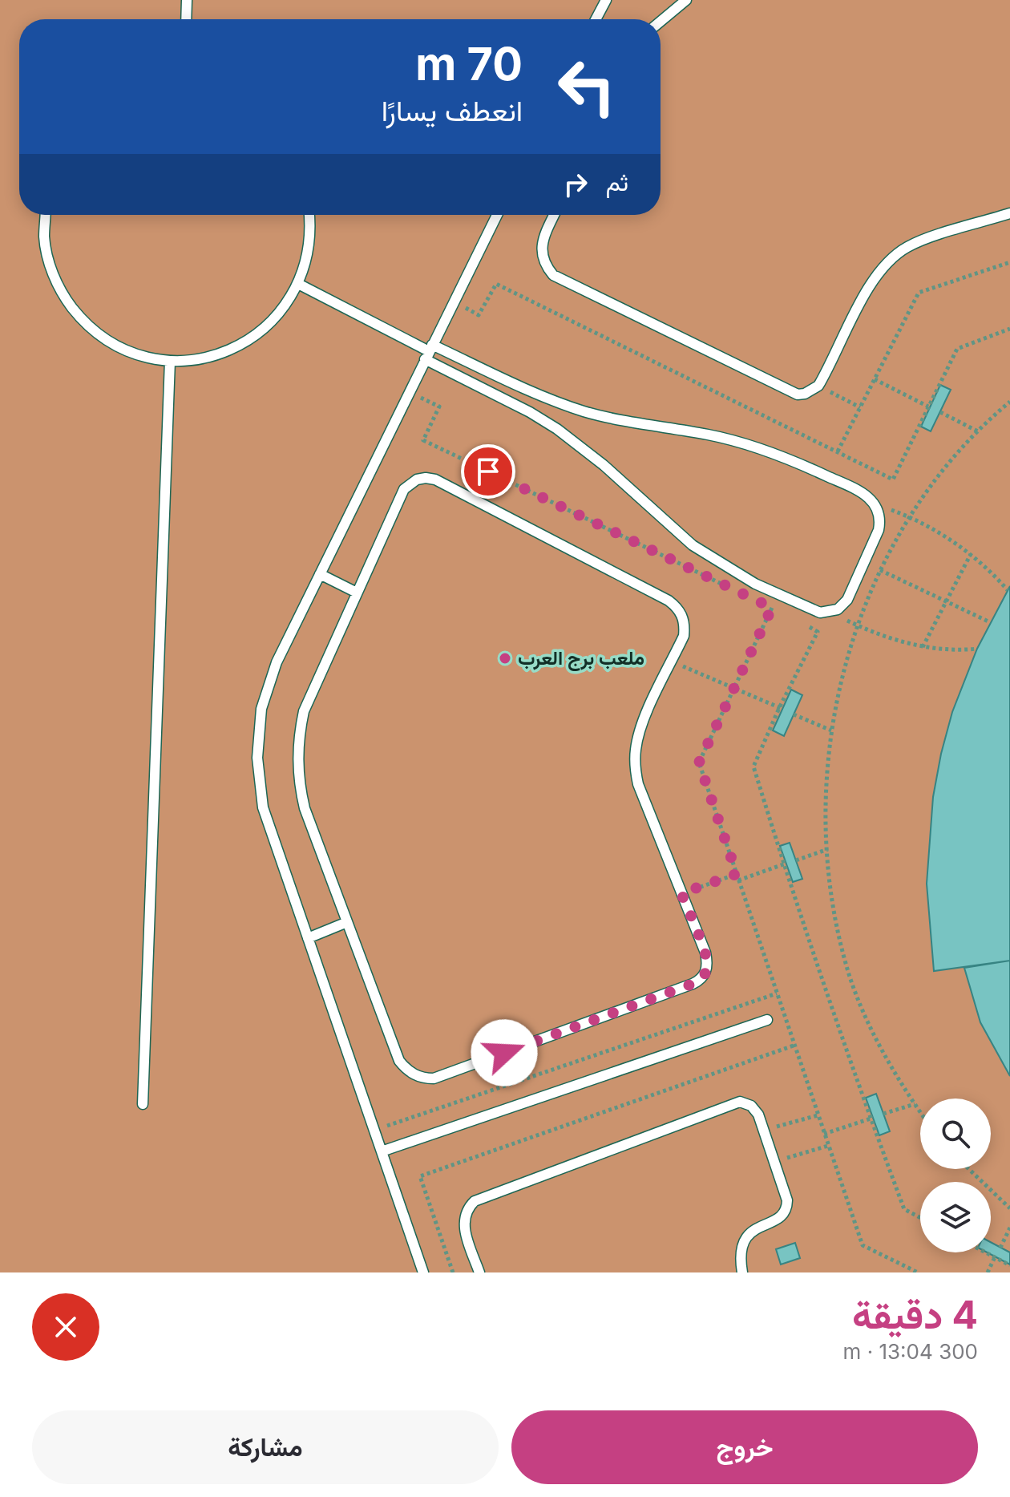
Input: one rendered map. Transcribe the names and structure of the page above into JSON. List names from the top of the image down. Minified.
{"places":["ملعب برج العرب"],"page":{"turn":["70 m","انعطف يسارًا"],"then":"ثم","heading":["4 دقيقة","300 m · 13:04"],"buttons":["خروج","مشاركة"]}}
